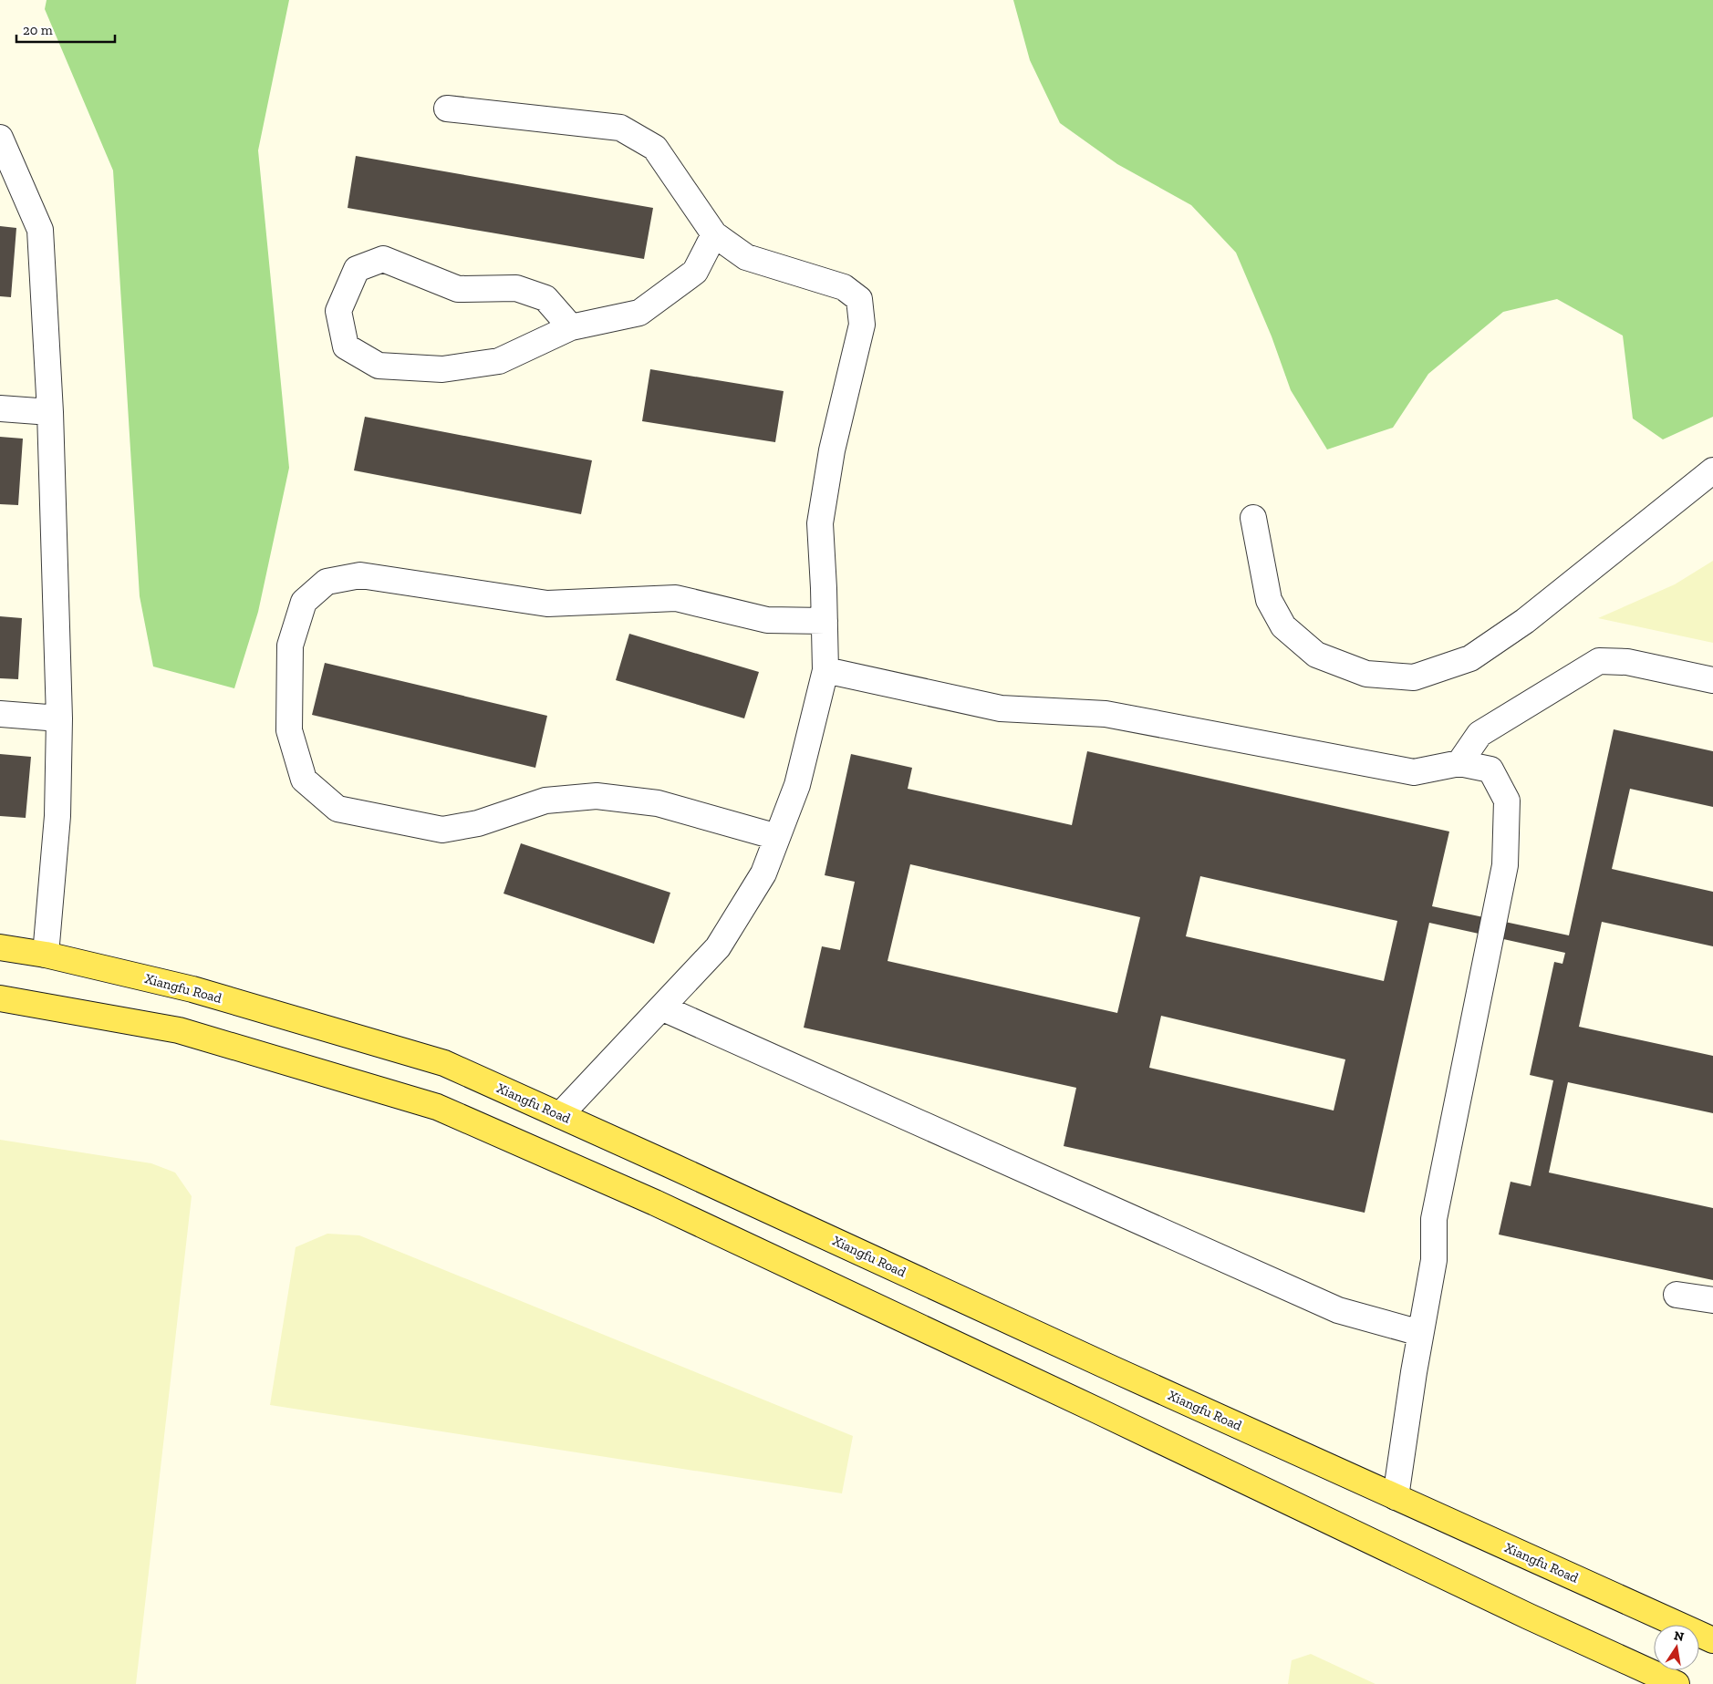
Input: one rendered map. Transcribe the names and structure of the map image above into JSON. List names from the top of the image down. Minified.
{"streets":{"main road":["Xiangfu Road"]},"scale_bar":"20 m","north":"top"}
